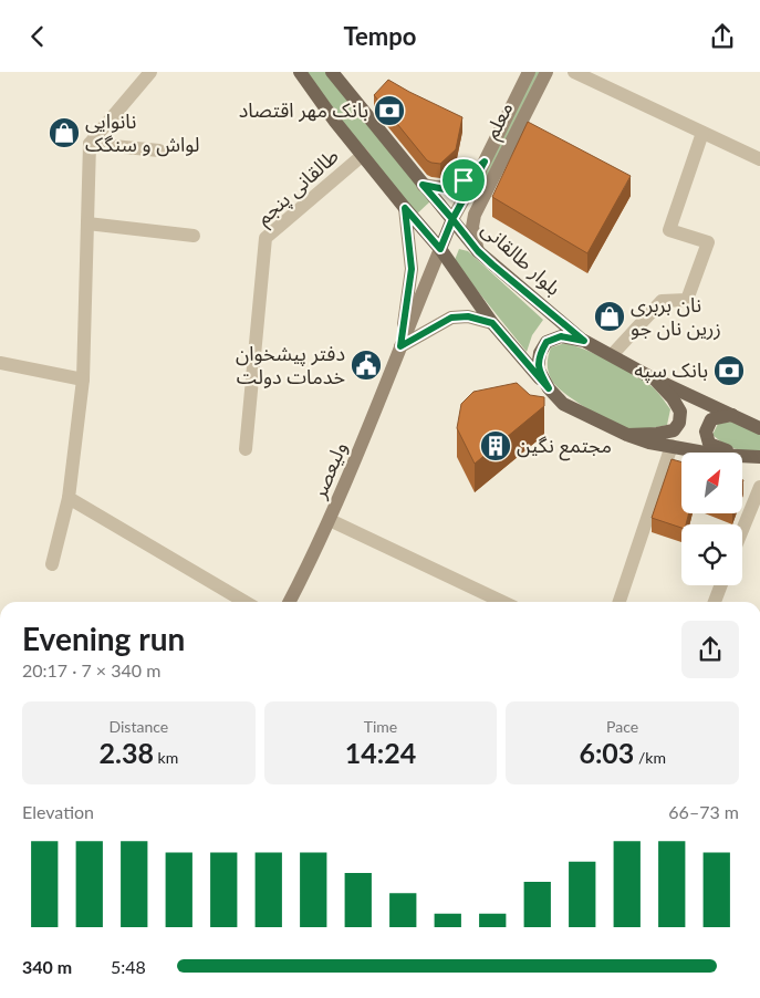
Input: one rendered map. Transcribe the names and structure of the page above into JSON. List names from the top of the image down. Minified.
{"streets":{"main road":["معلم","بلوار طالقانی","ولیعصر"],"street":["طالقانی پنجم"]},"crossings":[["معلم","بلوار طالقانی"]],"places":{"bank":["بانک مهر اقتصاد","بانک سپه"],"shop":["نانوایی لواش و سنگک","نان بربری زرین نان جو"],"public building":["دفتر پیشخوان خدمات دولت"],"building":["مجتمع نگین"]},"north":"top right","page":{"header":"Tempo","heading":["Evening run","20:17 · 7 × 340 m"],"stats":[["Distance","2.38 km"],["Time","14:24"],["Pace","6:03 /km"]],"chart":["Elevation","66–73 m"],"list":[{"name":"340 m","note":"5:48"}]}}
